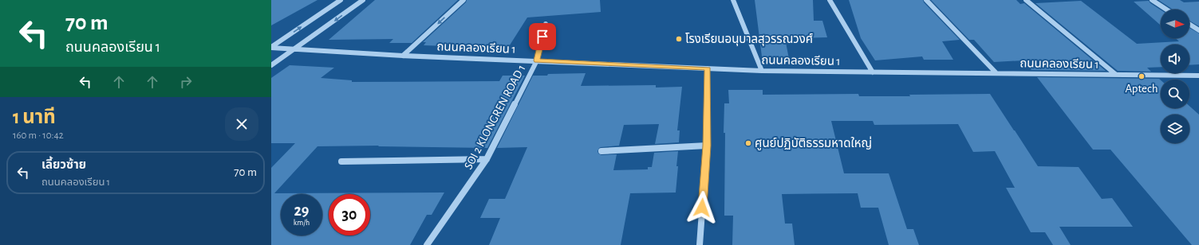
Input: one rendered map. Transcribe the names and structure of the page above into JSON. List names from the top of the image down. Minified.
{"streets":{"street":["ถนนคลองเรียน 1","SOI 2 KLONGREN ROAD 1"]},"crossings":[["ถนนคลองเรียน 1","SOI 2 KLONGREN ROAD 1"]],"places":["โรงเรียนอนุบาลสุวรรณวงศ์","Aptech","ศูนย์ปฏิบัติธรรมหาดใหญ่"],"north":"right","page":{"turn":["70 m","ถนนคลองเรียน 1"],"heading":["1 นาที","160 m · 10:42"],"list":[{"name":"เลี้ยวซ้าย","note":"ถนนคลองเรียน 1","value":"70 m"}],"speed":"29 km/h","limit":"30"}}
